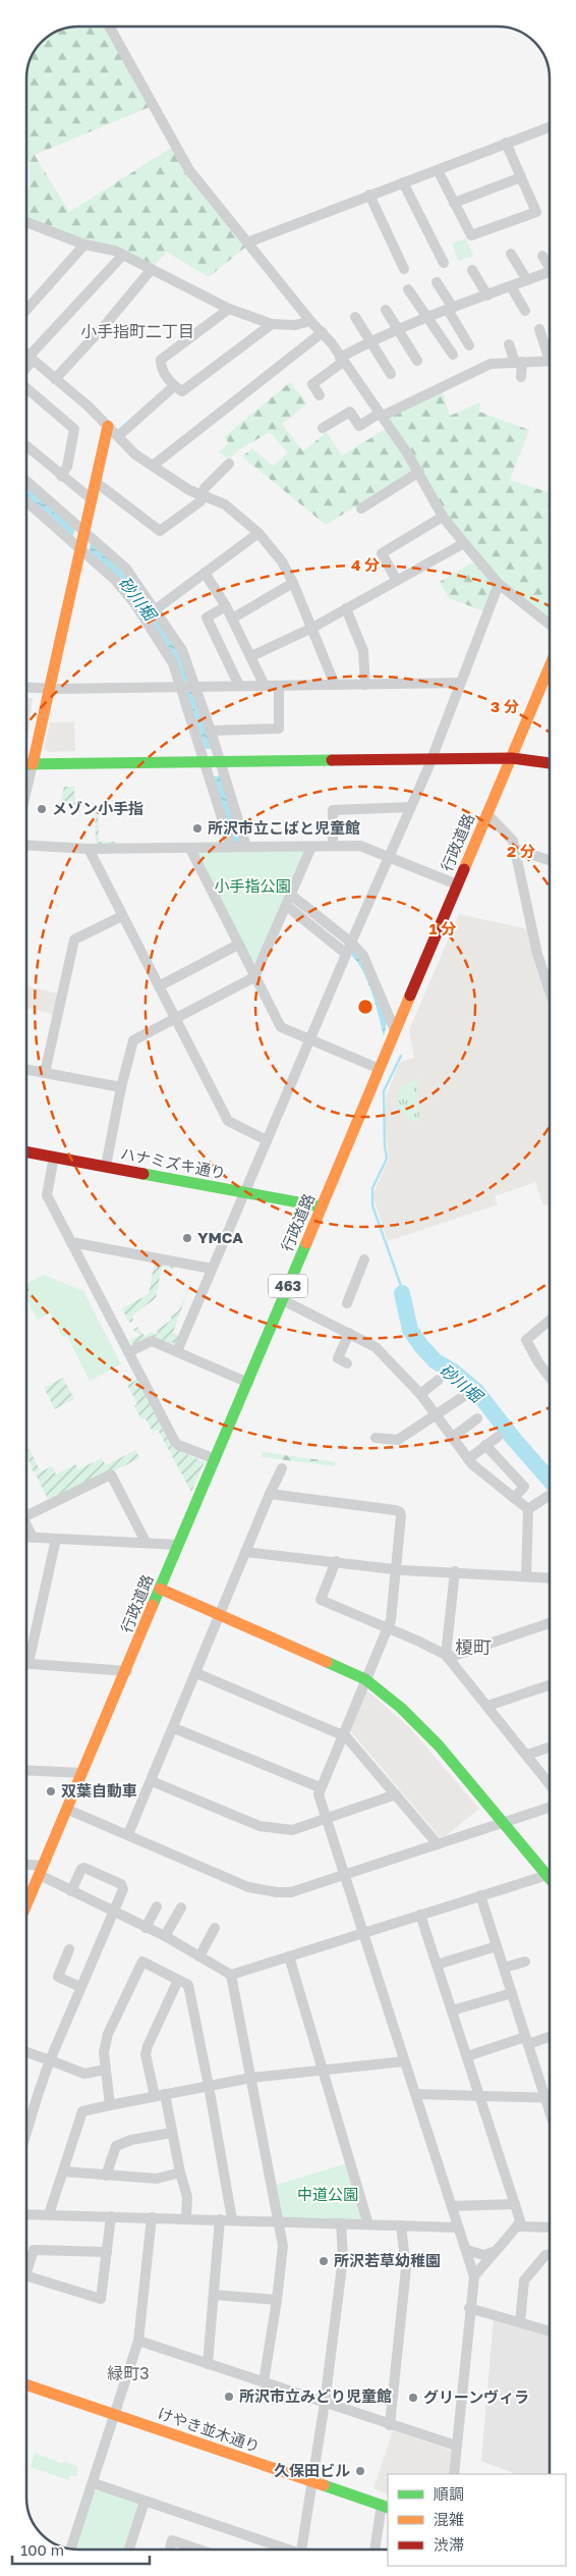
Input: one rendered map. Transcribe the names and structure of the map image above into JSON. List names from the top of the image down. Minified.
{"streets":{"main road":["行政道路","ハナミズキ通り","463","けやき並木通り"]},"crossings":[["行政道路","ハナミズキ通り"]],"districts":["小手指町二丁目","榎町","緑町3"],"water":["砂川堀"],"parks":["小手指公園","中道公園"],"places":["メゾン小手指","所沢市立こばと児童館","YMCA","双葉自動車","所沢若草幼稚園","所沢市立みどり児童館","グリーンヴィラ","久保田ビル"],"legend":["順調","混雑","渋滞"],"scale_bar":"100 m","rings":["4 分","3 分","2 分","1 分"]}
